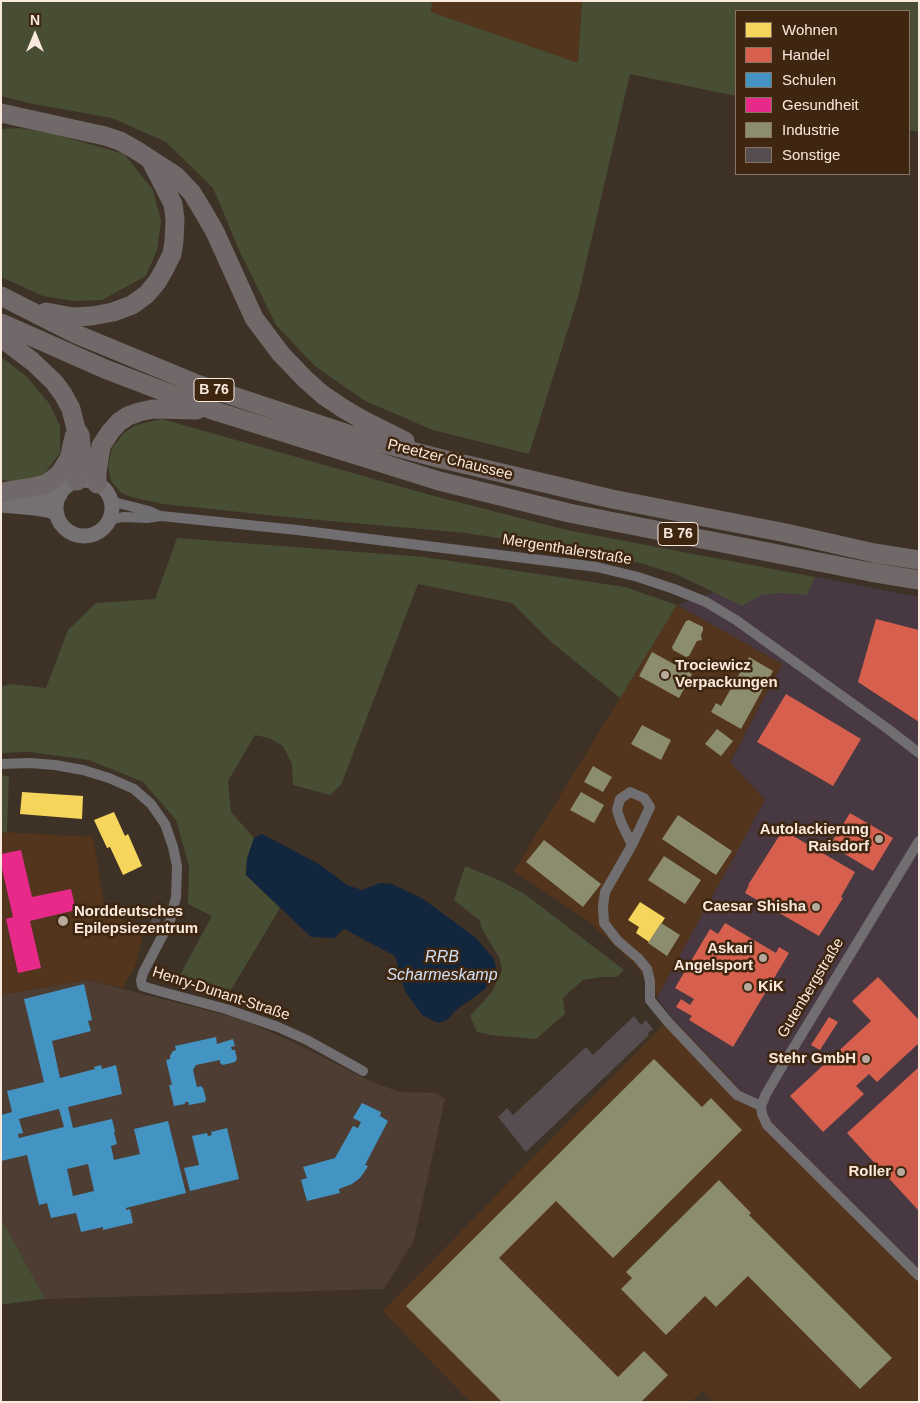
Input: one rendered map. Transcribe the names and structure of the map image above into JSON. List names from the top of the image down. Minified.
{"streets":{"highway":["B 76","Preetzer Chaussee"],"street":["Mergenthalerstraße","Gutenbergstraße","Henry-Dunant-Straße"]},"crossings":[["B 76","Preetzer Chaussee"],["B 76","Mergenthalerstraße"]],"water":["RRB Scharmeskamp"],"places":["Trociewicz Verpackungen","Autolackierung Raisdorf","Caesar Shisha","Norddeutsches Epilepsiezentrum","Askari Angelsport","KiK","Stehr GmbH","Roller"],"legend":["Wohnen","Handel","Schulen","Gesundheit","Industrie","Sonstige"],"north":"top"}
